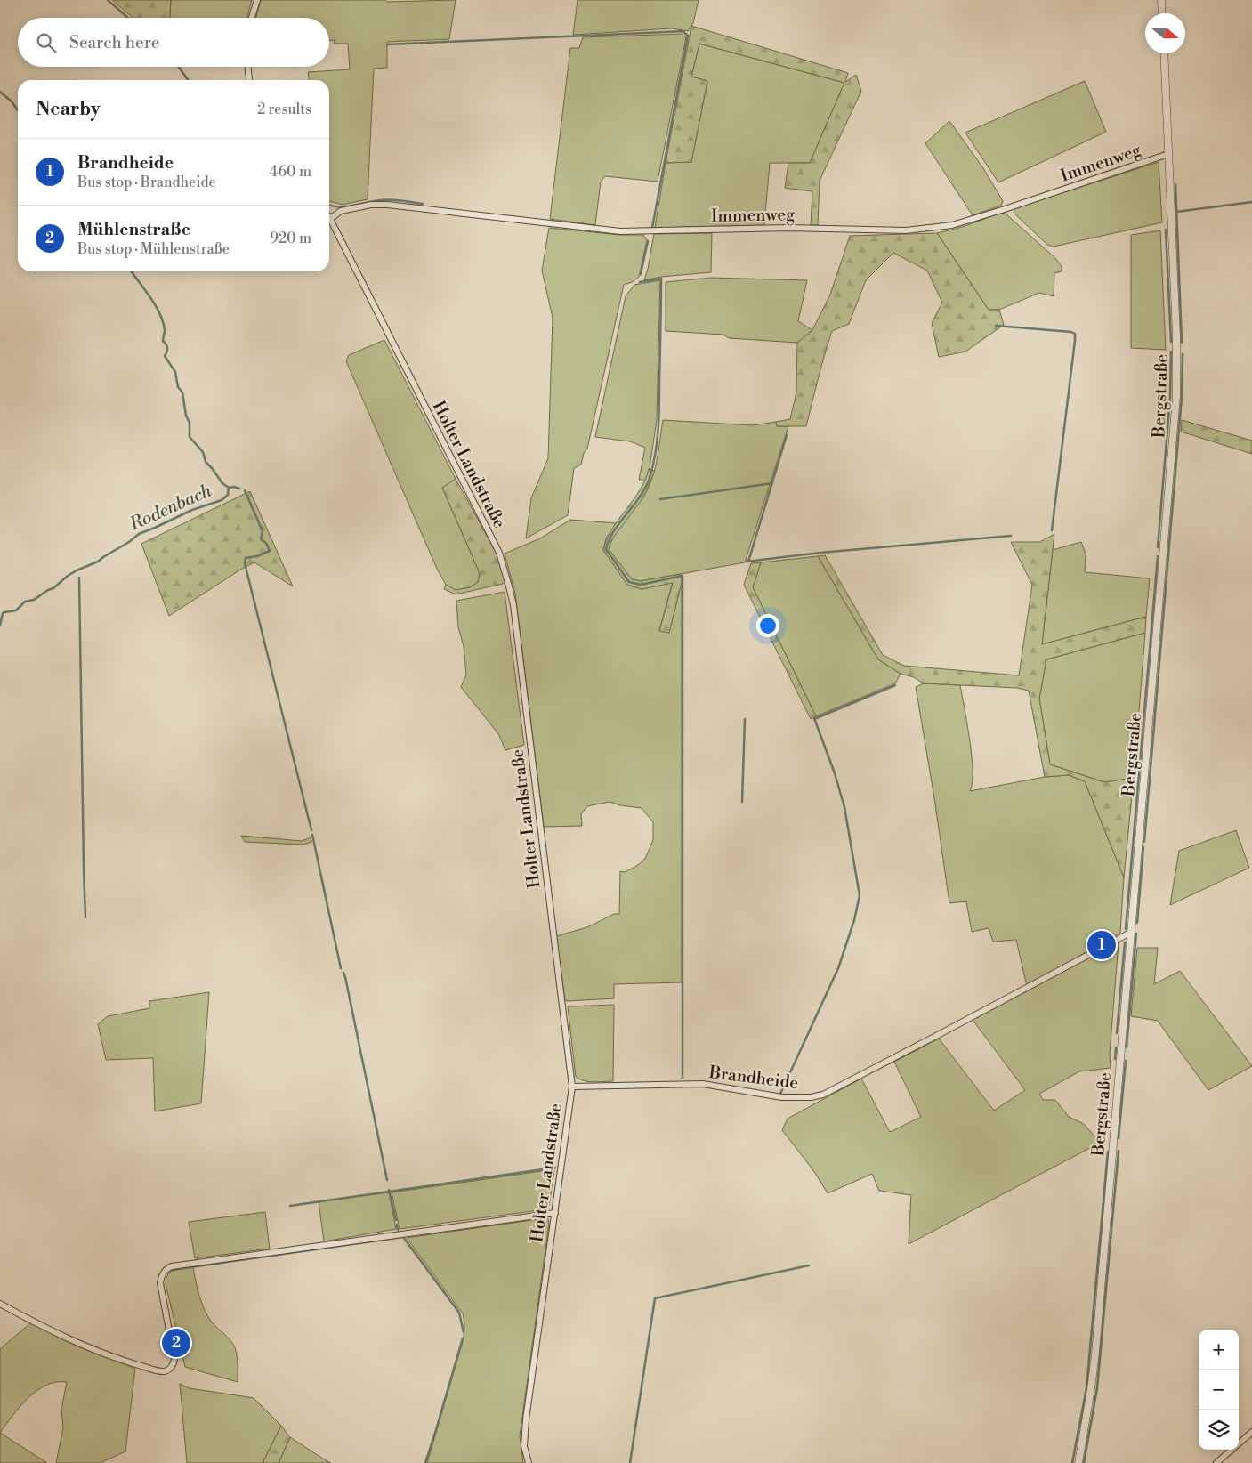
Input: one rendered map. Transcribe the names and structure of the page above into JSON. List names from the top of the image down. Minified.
{"streets":{"street":["Immenweg","Bergstraße","Holter Landstraße","Brandheide"]},"crossings":[["Immenweg","Bergstraße"],["Immenweg","Holter Landstraße"],["Bergstraße","Brandheide"],["Holter Landstraße","Brandheide"]],"water":["Rodenbach"],"north":"right","page":{"search":"Search here","heading":["Nearby","2 results"],"list":[{"mark":"1","name":"Brandheide","note":"Bus stop · Brandheide","value":"460 m"},{"mark":"2","name":"Mühlenstraße","note":"Bus stop · Mühlenstraße","value":"920 m"}],"pins":["1","2"],"map_buttons":["+","−"]}}
